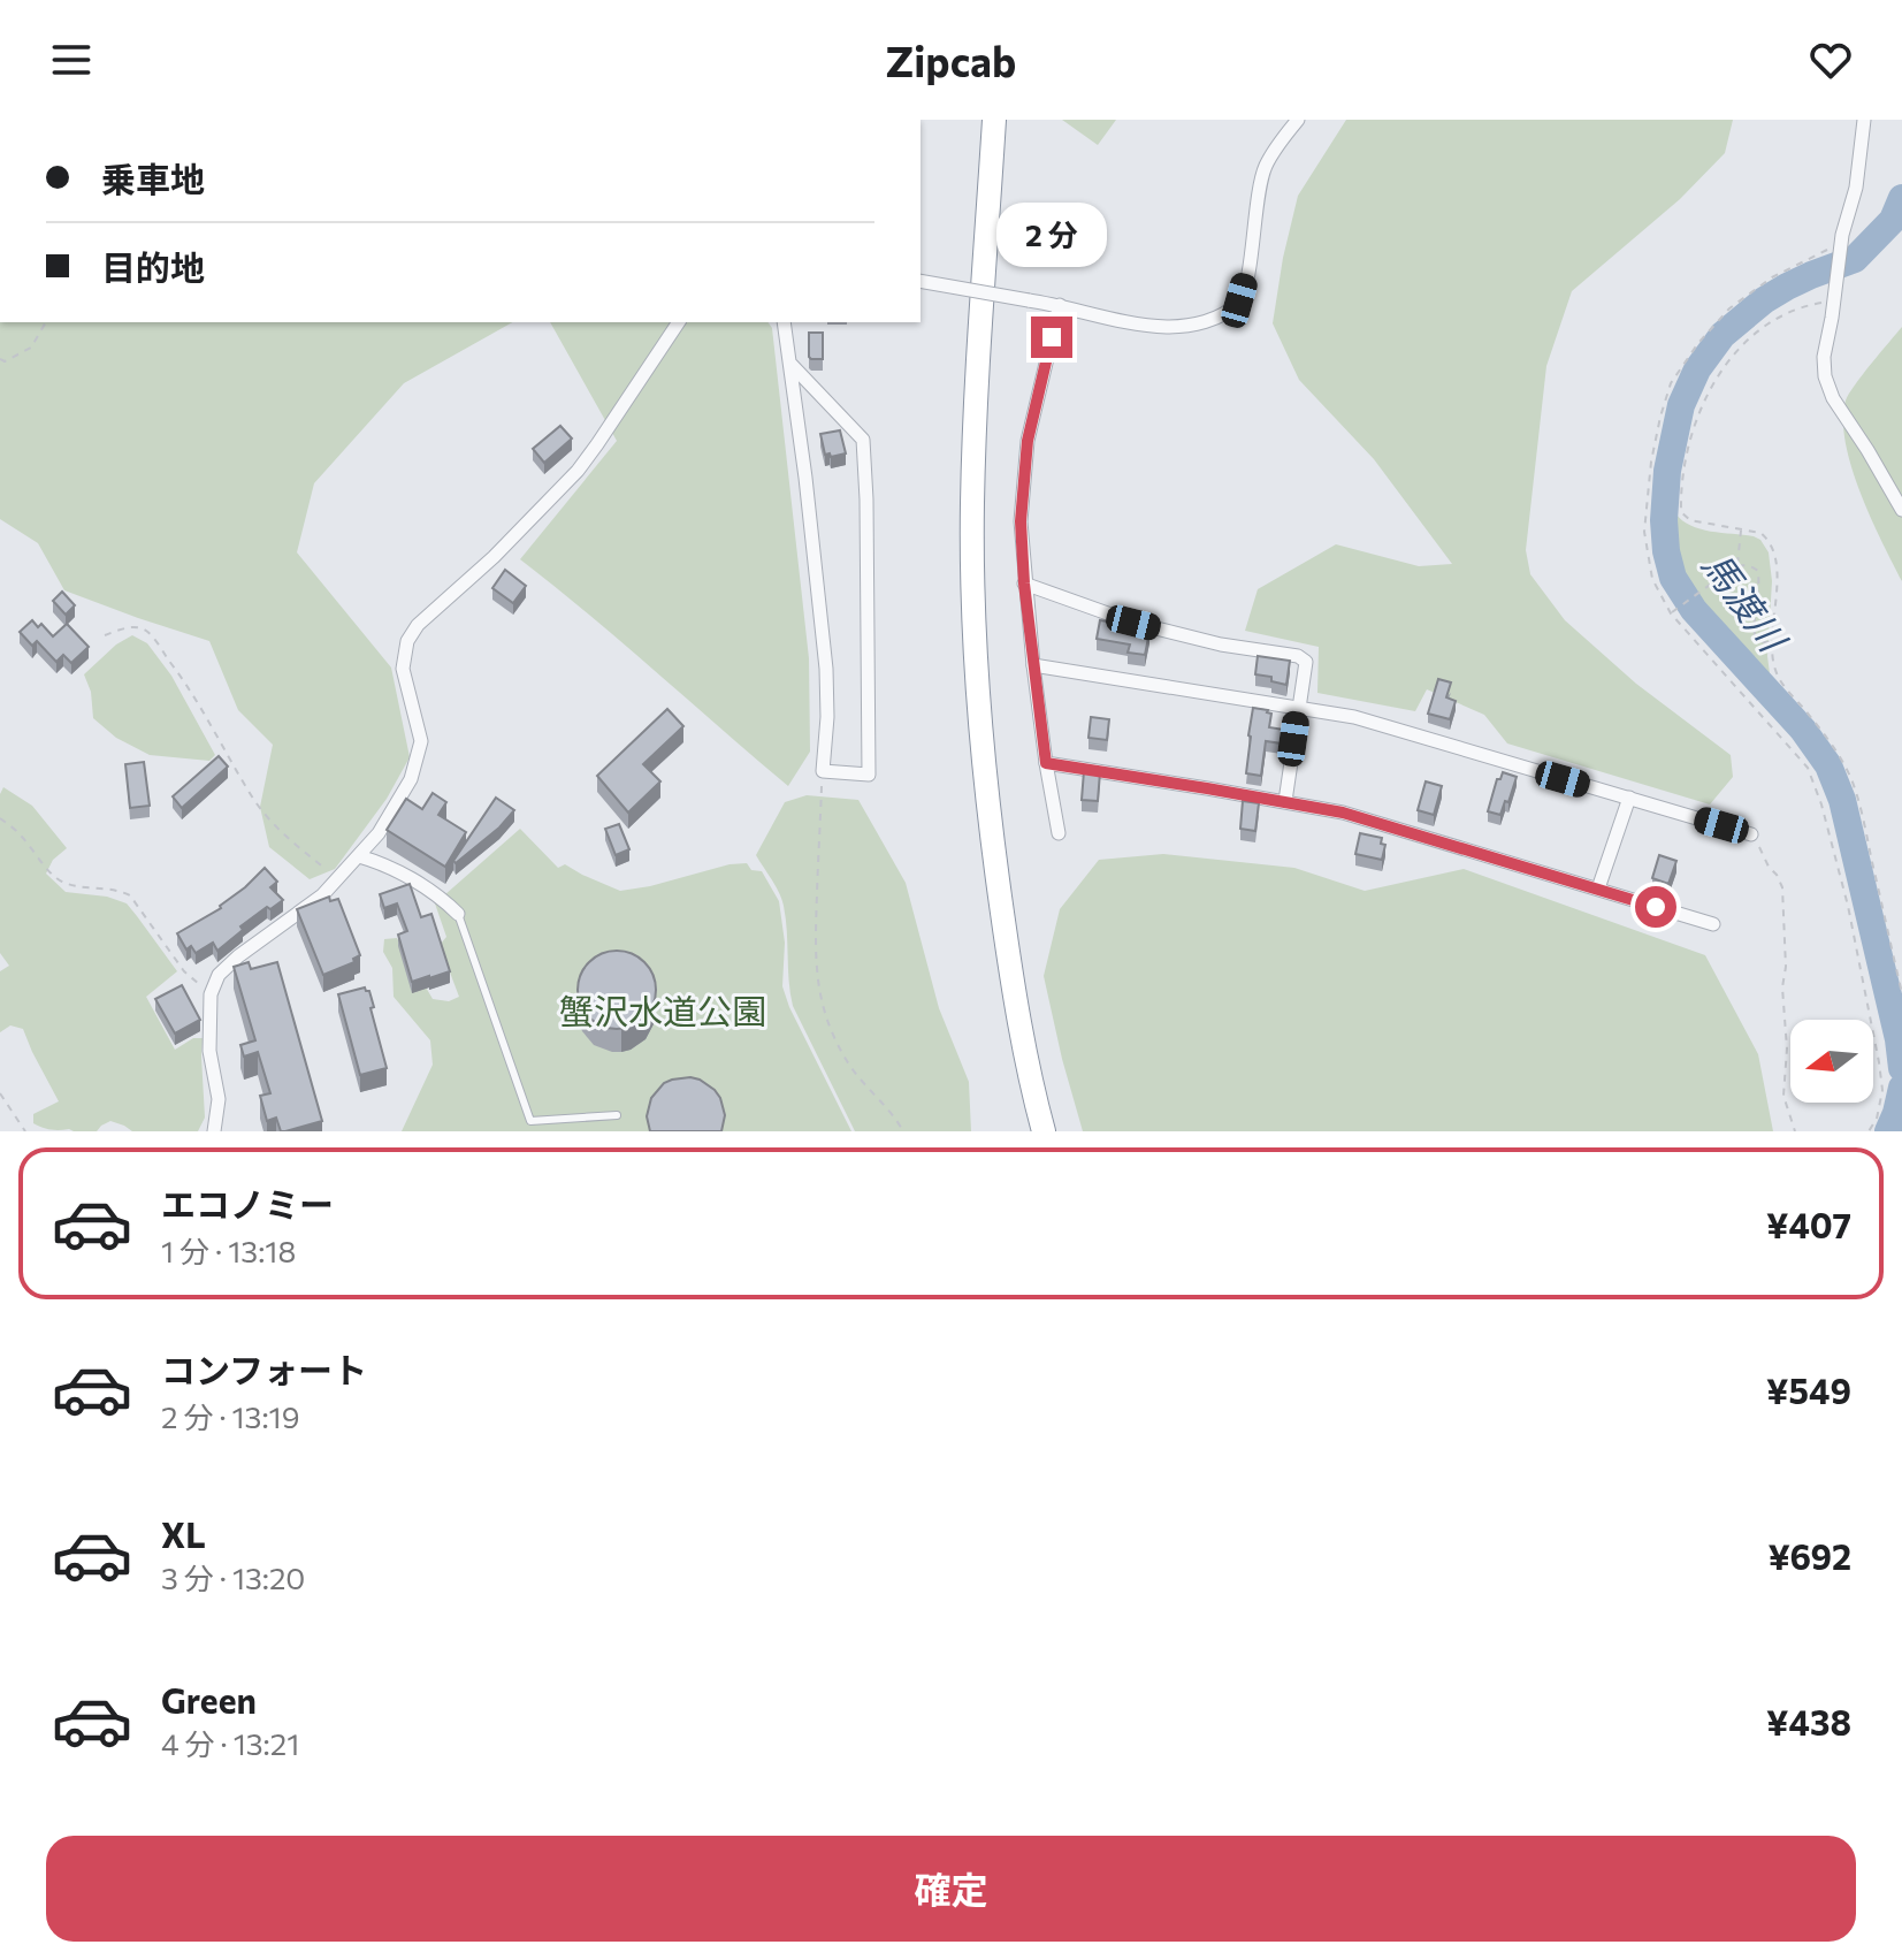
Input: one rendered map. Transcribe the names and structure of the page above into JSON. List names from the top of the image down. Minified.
{"water":["馬渡川"],"parks":["蟹沢水道公園"],"north":"left","page":{"header":"Zipcab","banner":["乗車地","目的地"],"bubble":"2 分","list":[{"name":"エコノミー","note":"1 分 · 13:18","value":"¥407"},{"name":"コンフォート","note":"2 分 · 13:19","value":"¥549"},{"name":"XL","note":"3 分 · 13:20","value":"¥692"},{"name":"Green","note":"4 分 · 13:21","value":"¥438"}],"buttons":"確定"}}
